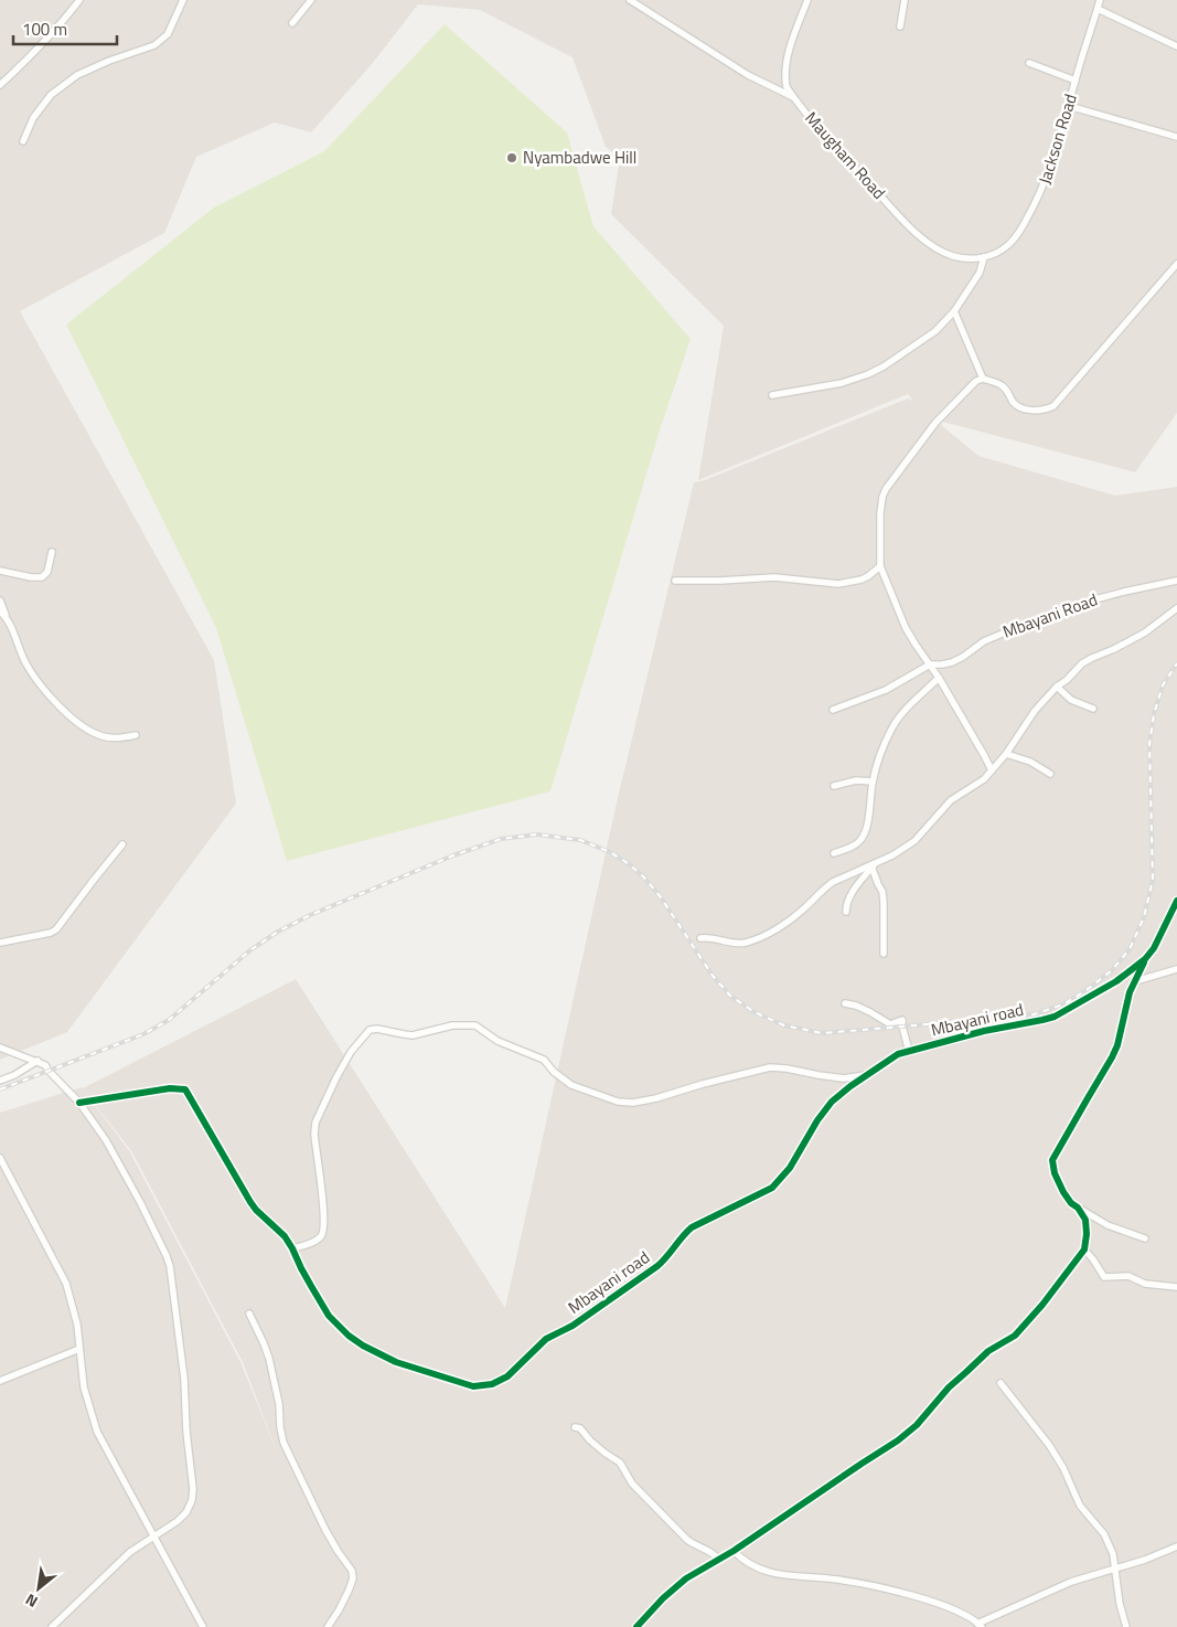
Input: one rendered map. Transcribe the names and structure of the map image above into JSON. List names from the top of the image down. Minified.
{"streets":{"street":["Jackson Road","Maugham Road","Mbayani Road","Mbayani road"]},"crossings":[["Jackson Road","Maugham Road"]],"places":["Nyambadwe Hill"],"scale_bar":"100 m","north":"bottom left"}
